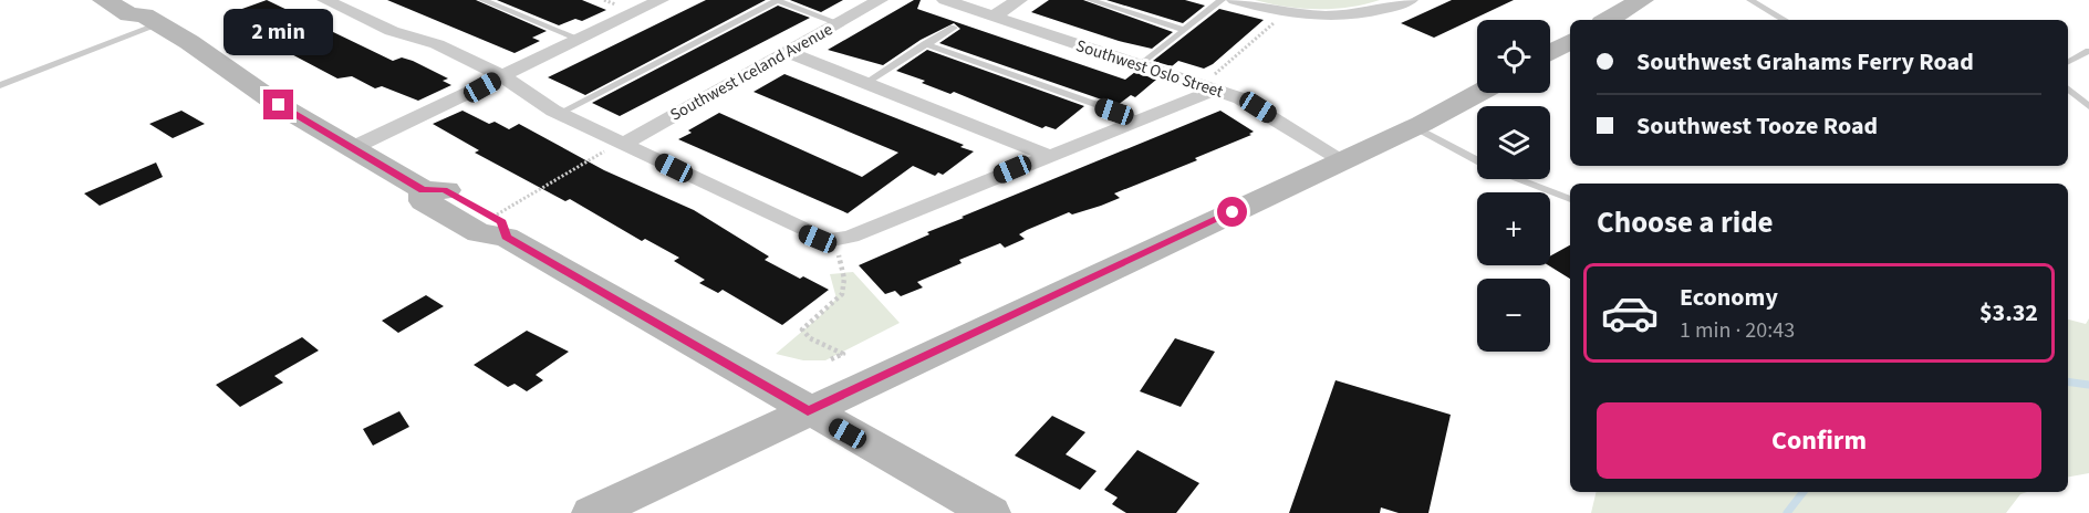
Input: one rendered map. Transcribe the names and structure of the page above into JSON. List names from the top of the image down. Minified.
{"streets":{"street":["Southwest Oslo Street","Southwest Iceland Avenue"]},"page":{"bubble":"2 min","map_buttons":["+","−"],"banner":["Southwest Grahams Ferry Road","Southwest Tooze Road"],"heading":"Choose a ride","list":[{"name":"Economy","note":"1 min · 20:43","value":"$3.32"}],"buttons":"Confirm"}}
